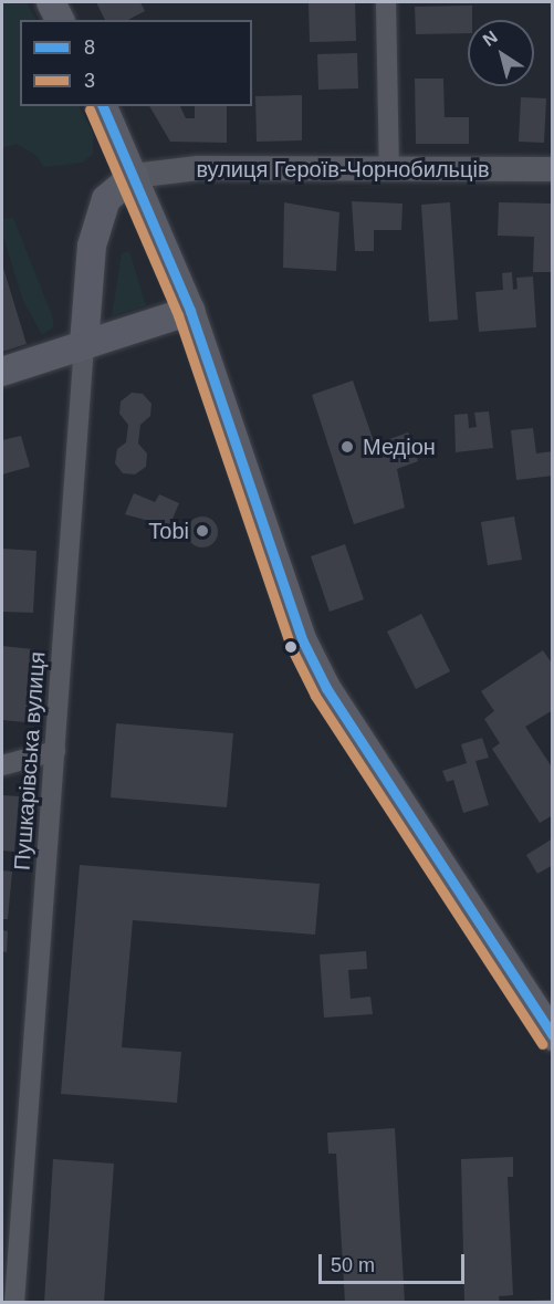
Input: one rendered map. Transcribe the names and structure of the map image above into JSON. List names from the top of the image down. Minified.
{"streets":{"street":["вулиця Героїв-Чорнобильців","Пушкарівська вулиця"]},"places":["Медіон","Tobi"],"lines":["transit line 8","transit line 3"],"legend":["8","3"],"scale_bar":"50 m","north":"top left"}
